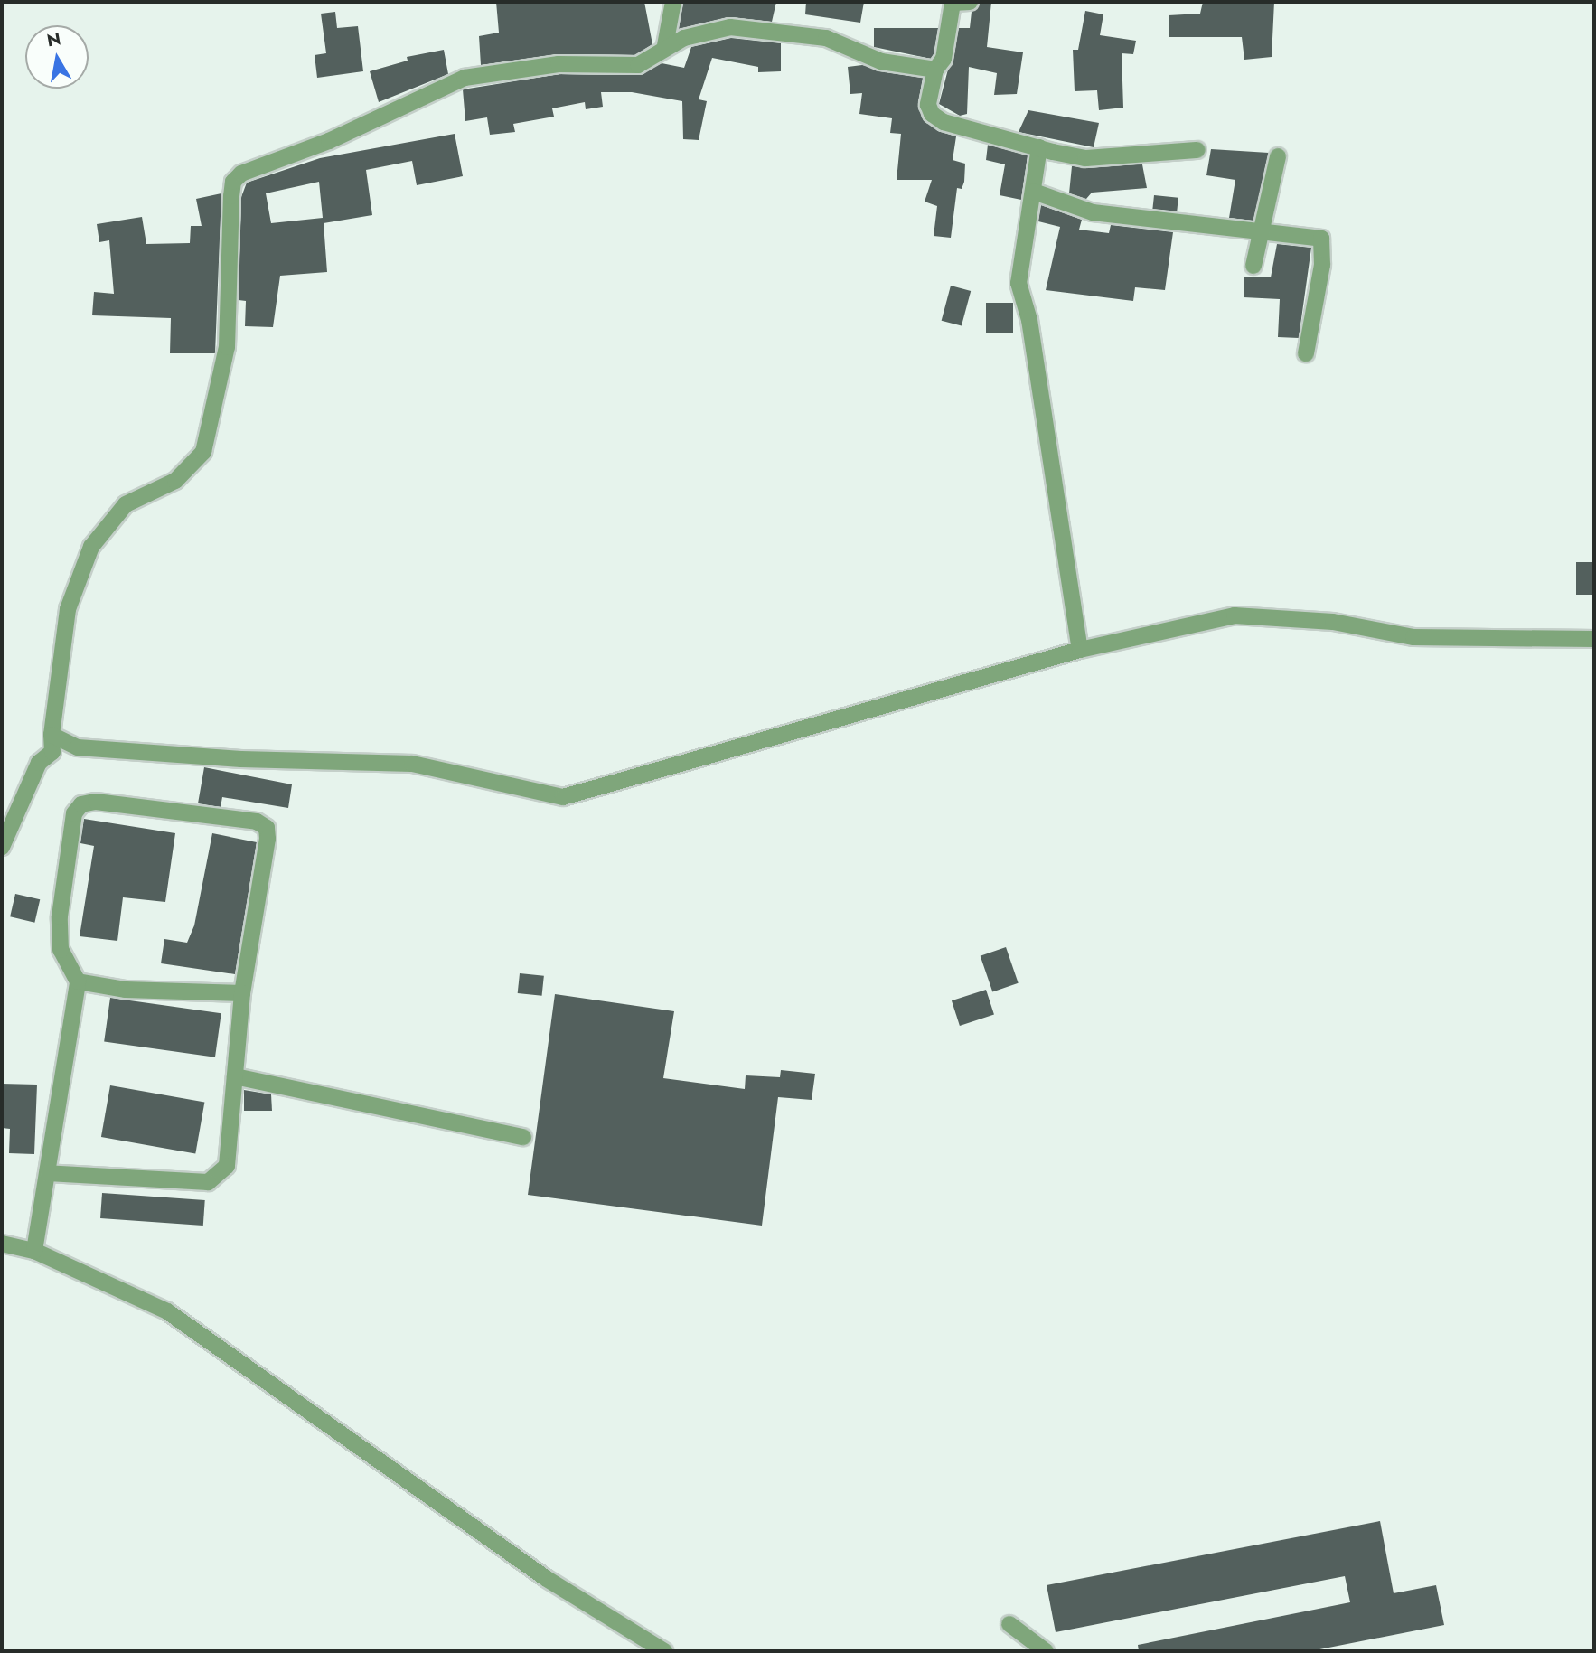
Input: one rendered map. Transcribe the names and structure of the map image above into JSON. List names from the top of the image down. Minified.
{"north":"top"}
